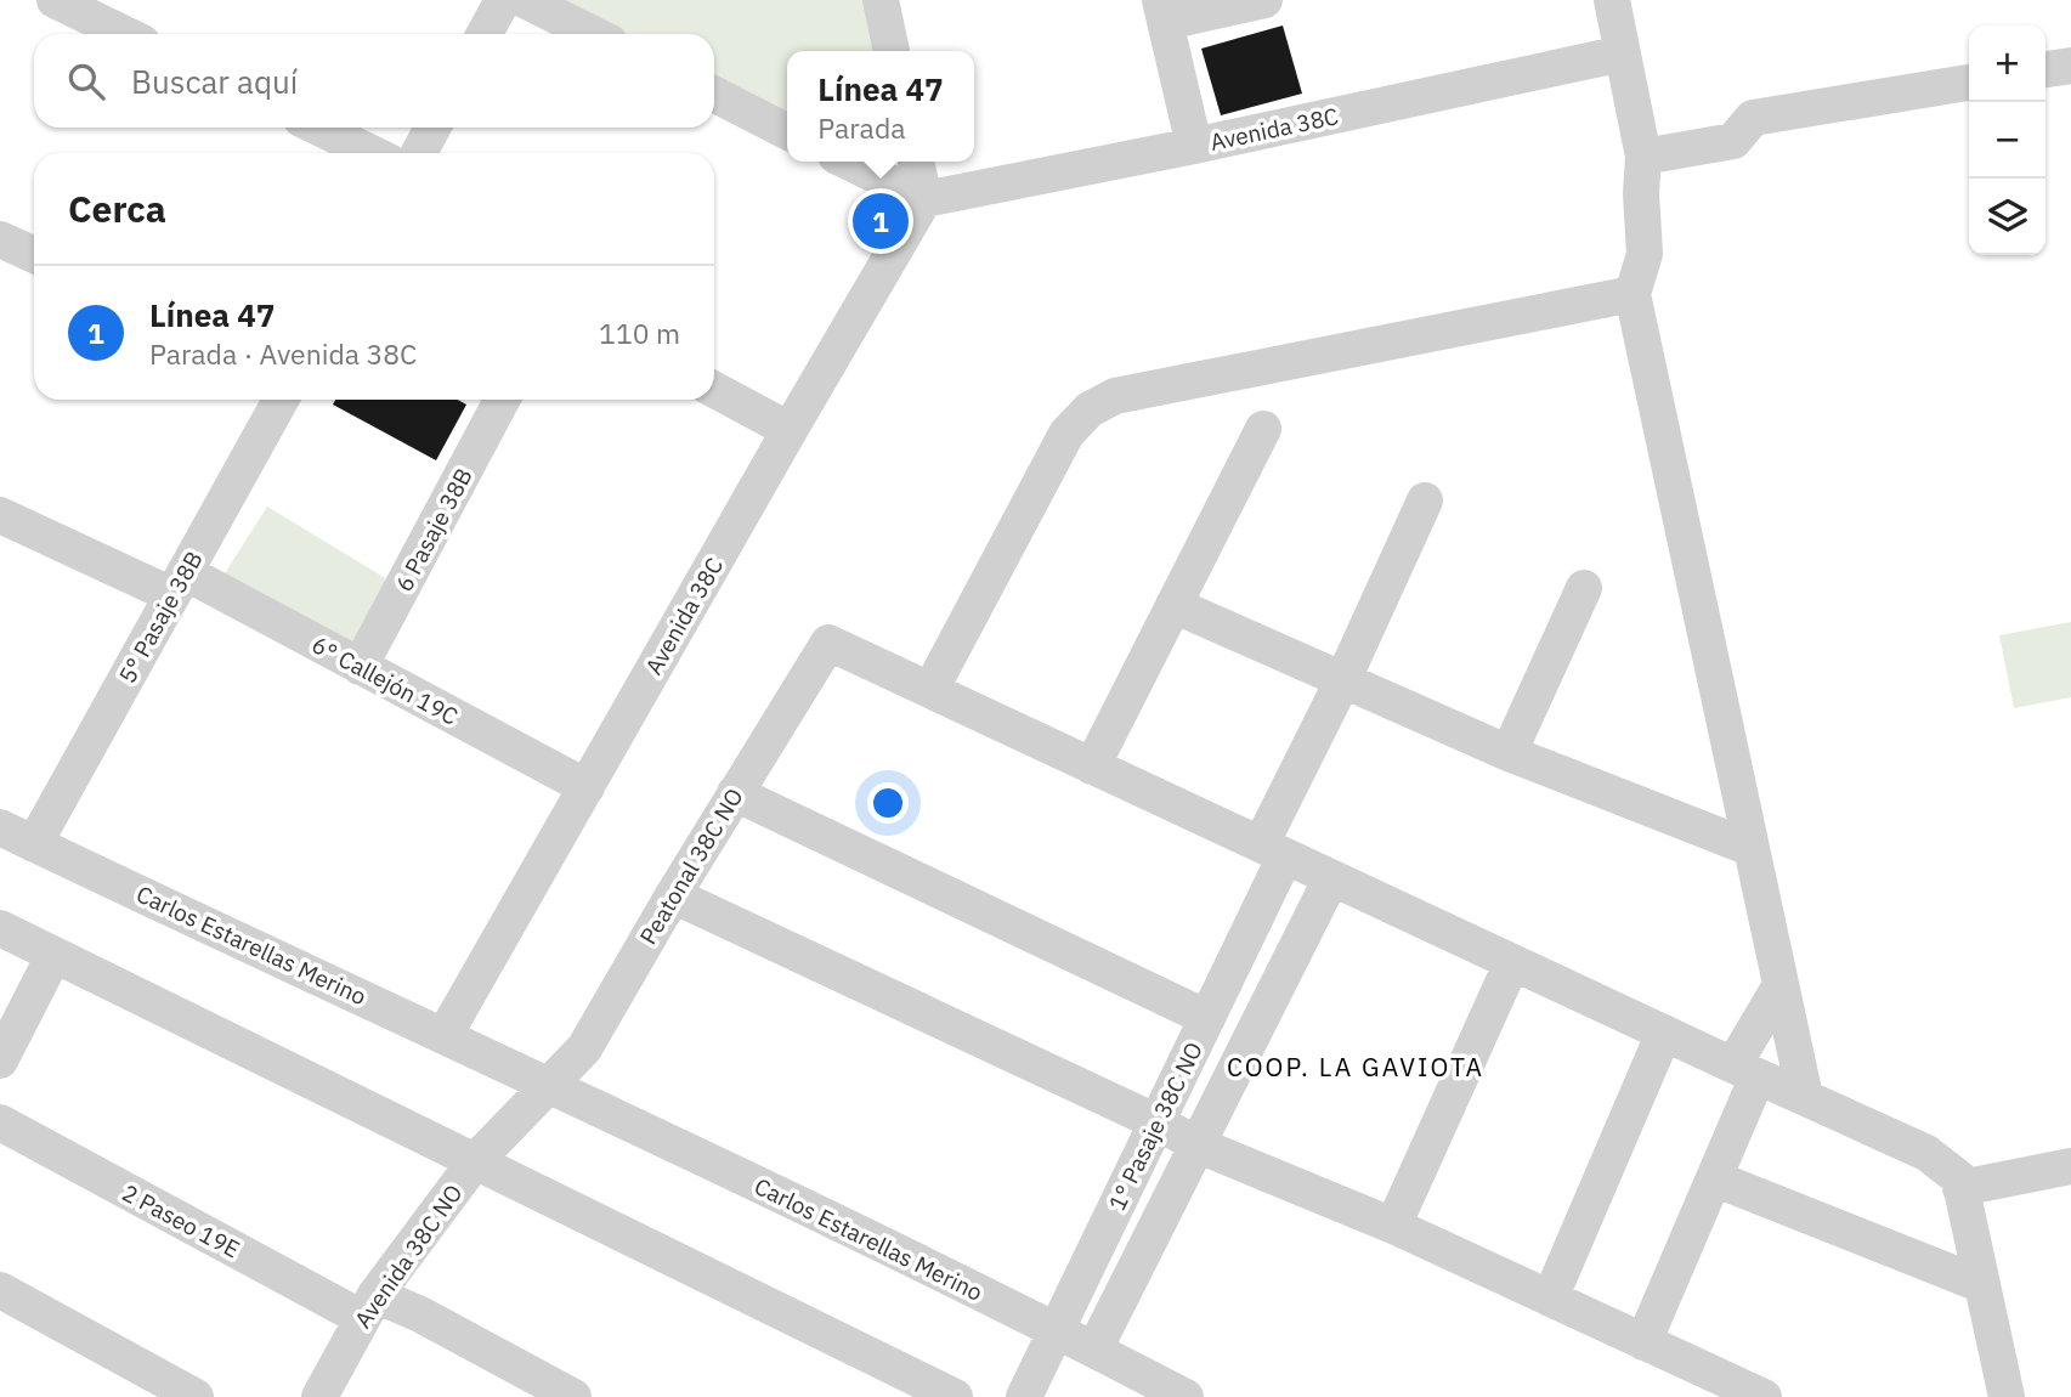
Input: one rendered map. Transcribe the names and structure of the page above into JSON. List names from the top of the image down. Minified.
{"streets":{"street":["Avenida 38C","6 Pasaje 38B","5° Pasaje 38B","6° Callejón 19C","Peatonal 38C NO","Carlos Estarellas Merino","1° Pasaje 38C NO","2 Paseo 19E","Avenida 38C NO"]},"crossings":[["Avenida 38C","6° Callejón 19C"],["Avenida 38C","Carlos Estarellas Merino"],["6 Pasaje 38B","6° Callejón 19C"],["5° Pasaje 38B","6° Callejón 19C"],["5° Pasaje 38B","Carlos Estarellas Merino"],["Peatonal 38C NO","Carlos Estarellas Merino"],["Carlos Estarellas Merino","1° Pasaje 38C NO"],["2 Paseo 19E","Avenida 38C NO"]],"districts":["COOP. LA GAVIOTA"],"page":{"map_buttons":["+","−"],"search":"Buscar aquí","popup":["Línea 47","Parada"],"heading":"Cerca","pins":"1","list":[{"mark":"1","name":"Línea 47","note":"Parada · Avenida 38C","value":"110 m"}]}}
